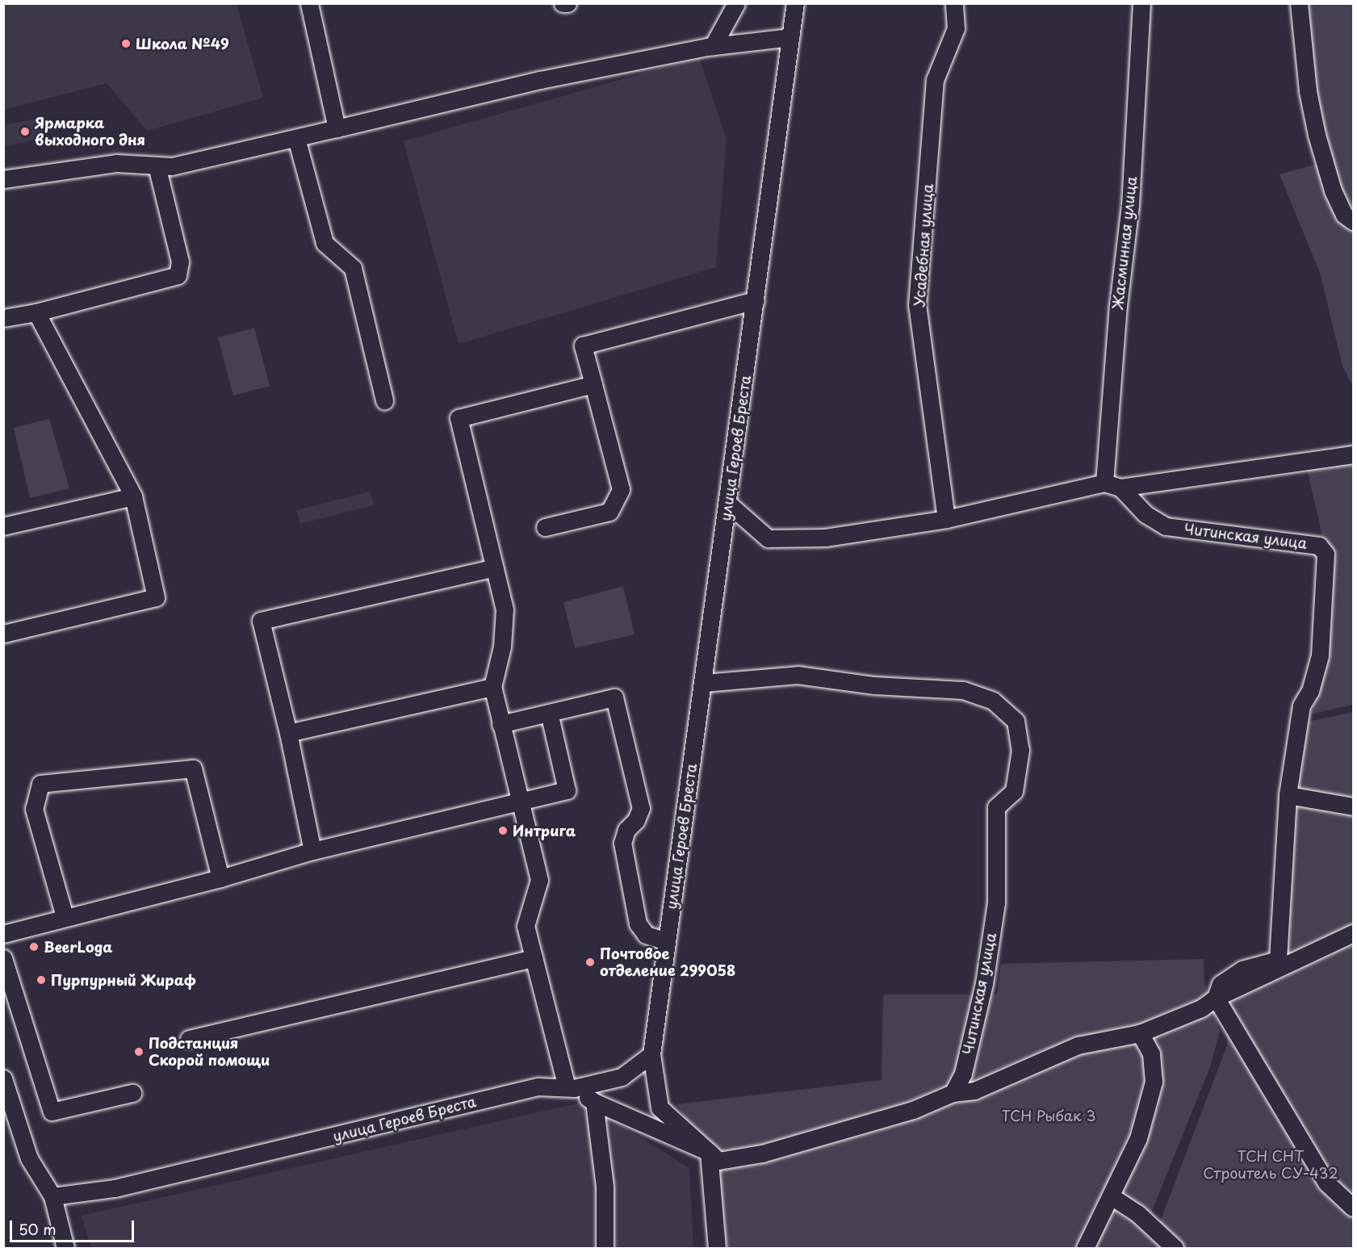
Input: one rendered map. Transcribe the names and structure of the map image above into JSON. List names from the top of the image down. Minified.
{"streets":{"street":["Жасминная улица","Усадебная улица","улица Героев Бреста","Читинская улица"]},"crossings":[["Жасминная улица","Читинская улица"],["улица Героев Бреста","Читинская улица"]],"parks":["ТСН Рыбак 3","ТСН СНТ Строитель СУ-432"],"places":["Школа №49","Ярмарка выходного дня","Интрига","BeerLoga","Почтовое отделение 299058","Пурпурный Жираф","Подстанция Скорой помощи"],"scale_bar":"50 m"}
